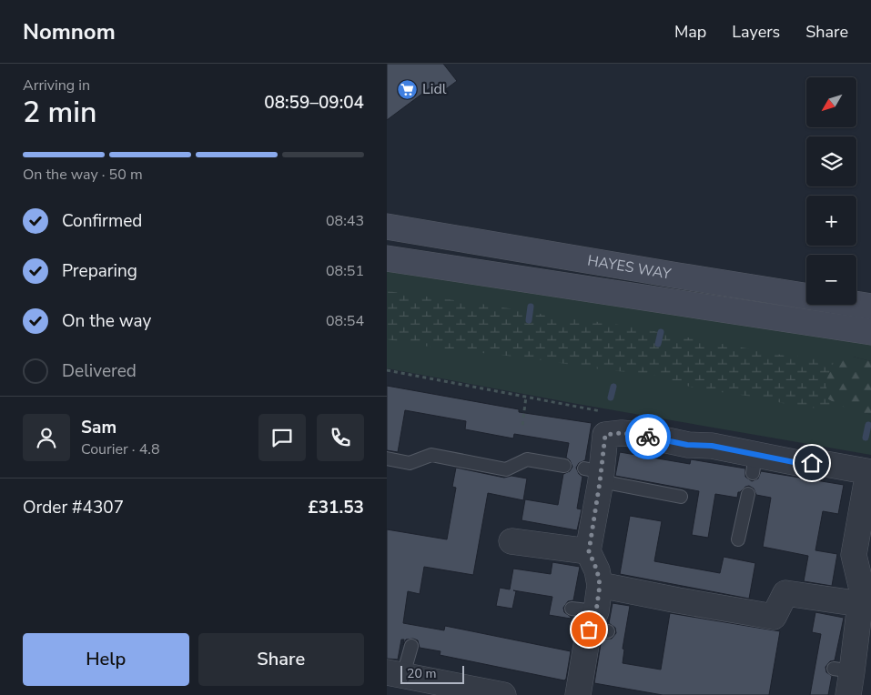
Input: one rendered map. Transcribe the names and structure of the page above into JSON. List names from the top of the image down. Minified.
{"streets":{"street":["HAYES WAY"]},"places":{"supermarket":["Lidl"]},"scale_bar":"20 m","north":"bottom left","page":{"header":"Nomnom","nav":["Map","Layers","Share"],"heading":["2 min","Arriving in","08:59–09:04"],"panel":["Sam","Courier · 4.8","Order #4307","£31.53"],"map_buttons":["+","−"],"bar":"On the way · 50 m","list":[["Confirmed","08:43"],["Preparing","08:51"],["On the way","08:54"],"Delivered"],"buttons":["Help","Share"],"scale":"20 m"}}
